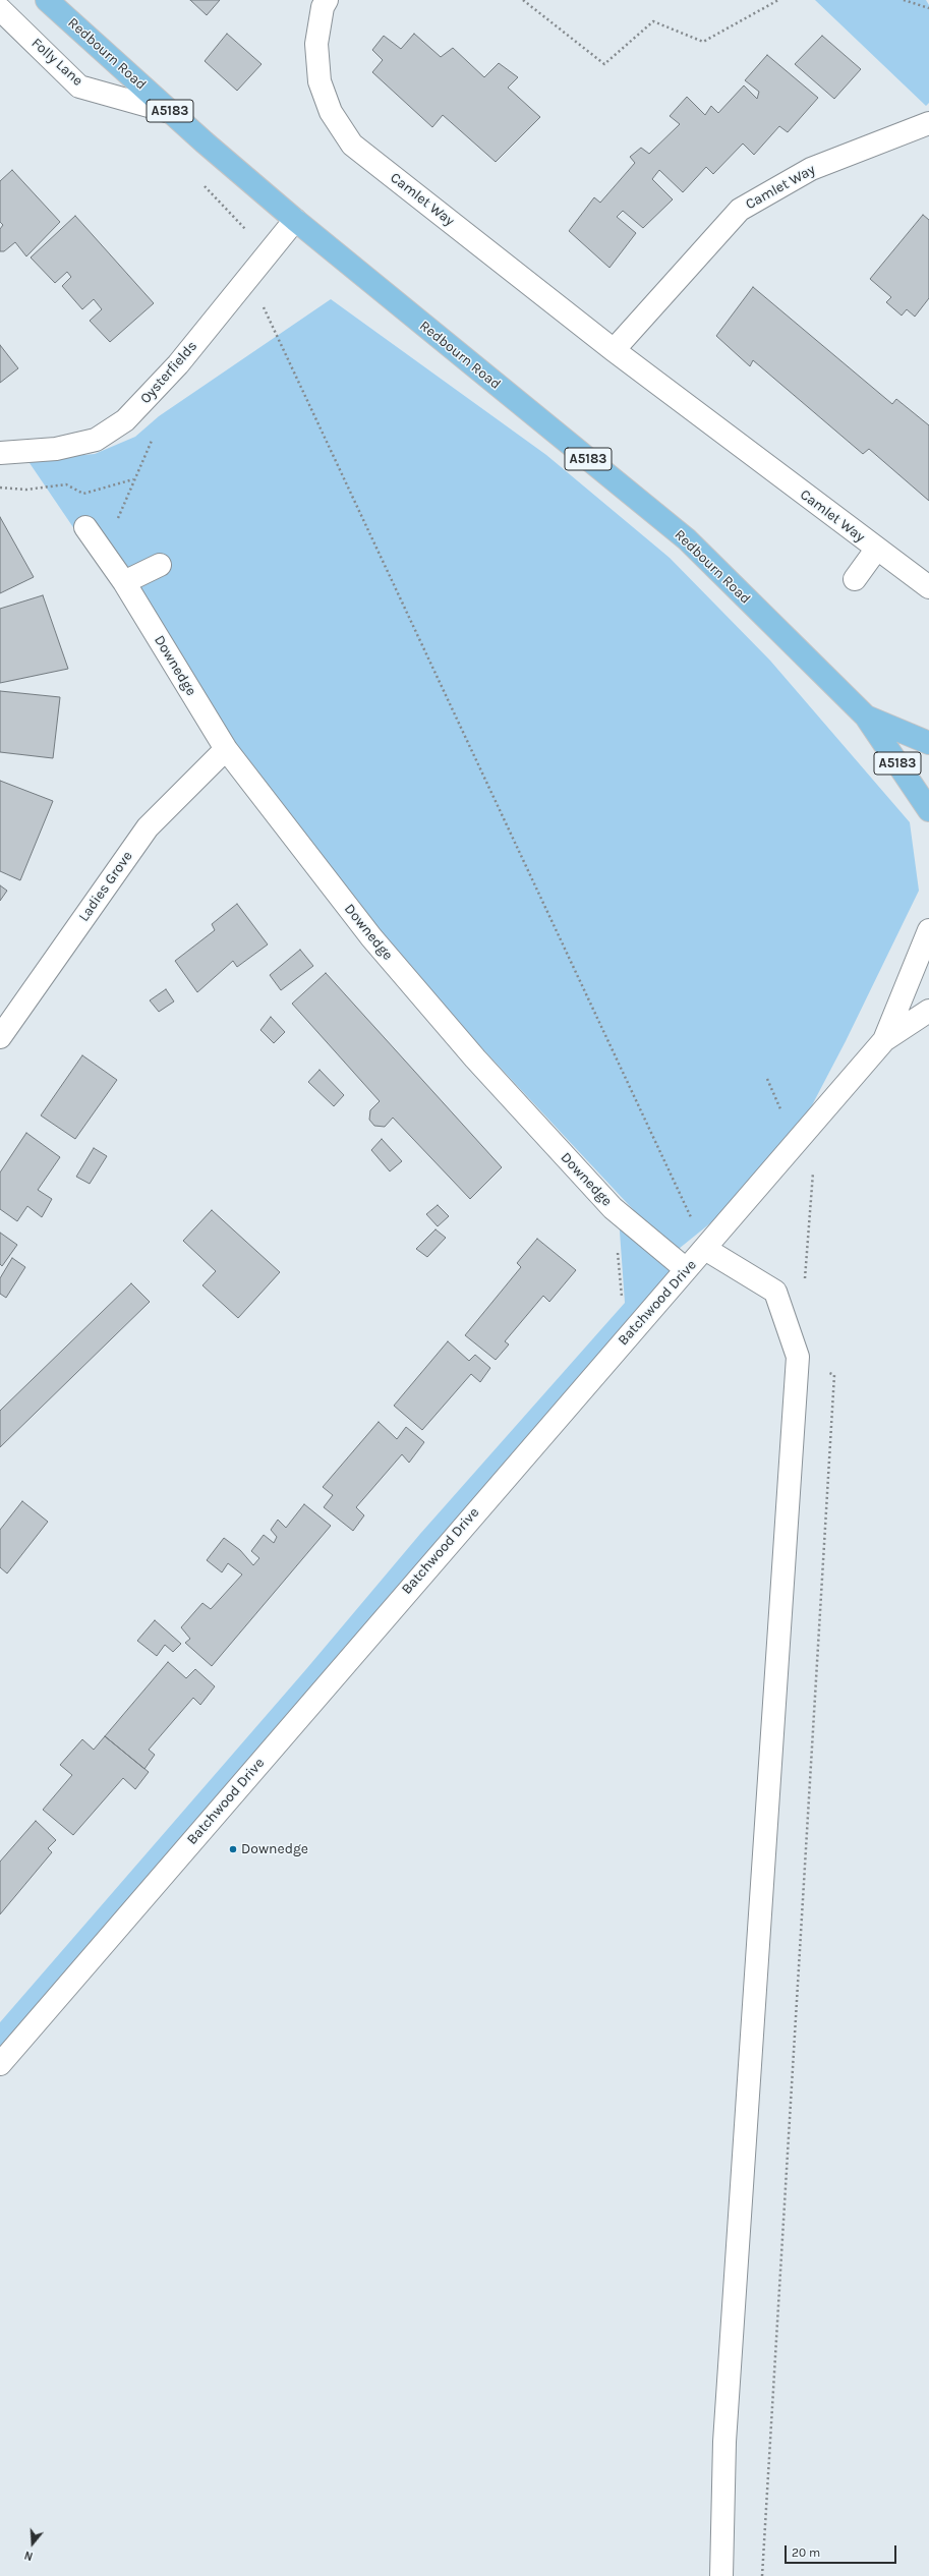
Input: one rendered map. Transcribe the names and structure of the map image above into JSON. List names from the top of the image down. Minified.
{"streets":{"main road":["Redbourn Road","A5183"],"street":["Folly Lane","Camlet Way","Oysterfields","Downedge","Ladies Grove","Batchwood Drive"]},"crossings":[["Redbourn Road","Folly Lane"],["Redbourn Road","Oysterfields"],["Downedge","Ladies Grove"],["Downedge","Batchwood Drive"]],"places":["Downedge"],"scale_bar":"20 m","north":"bottom"}
